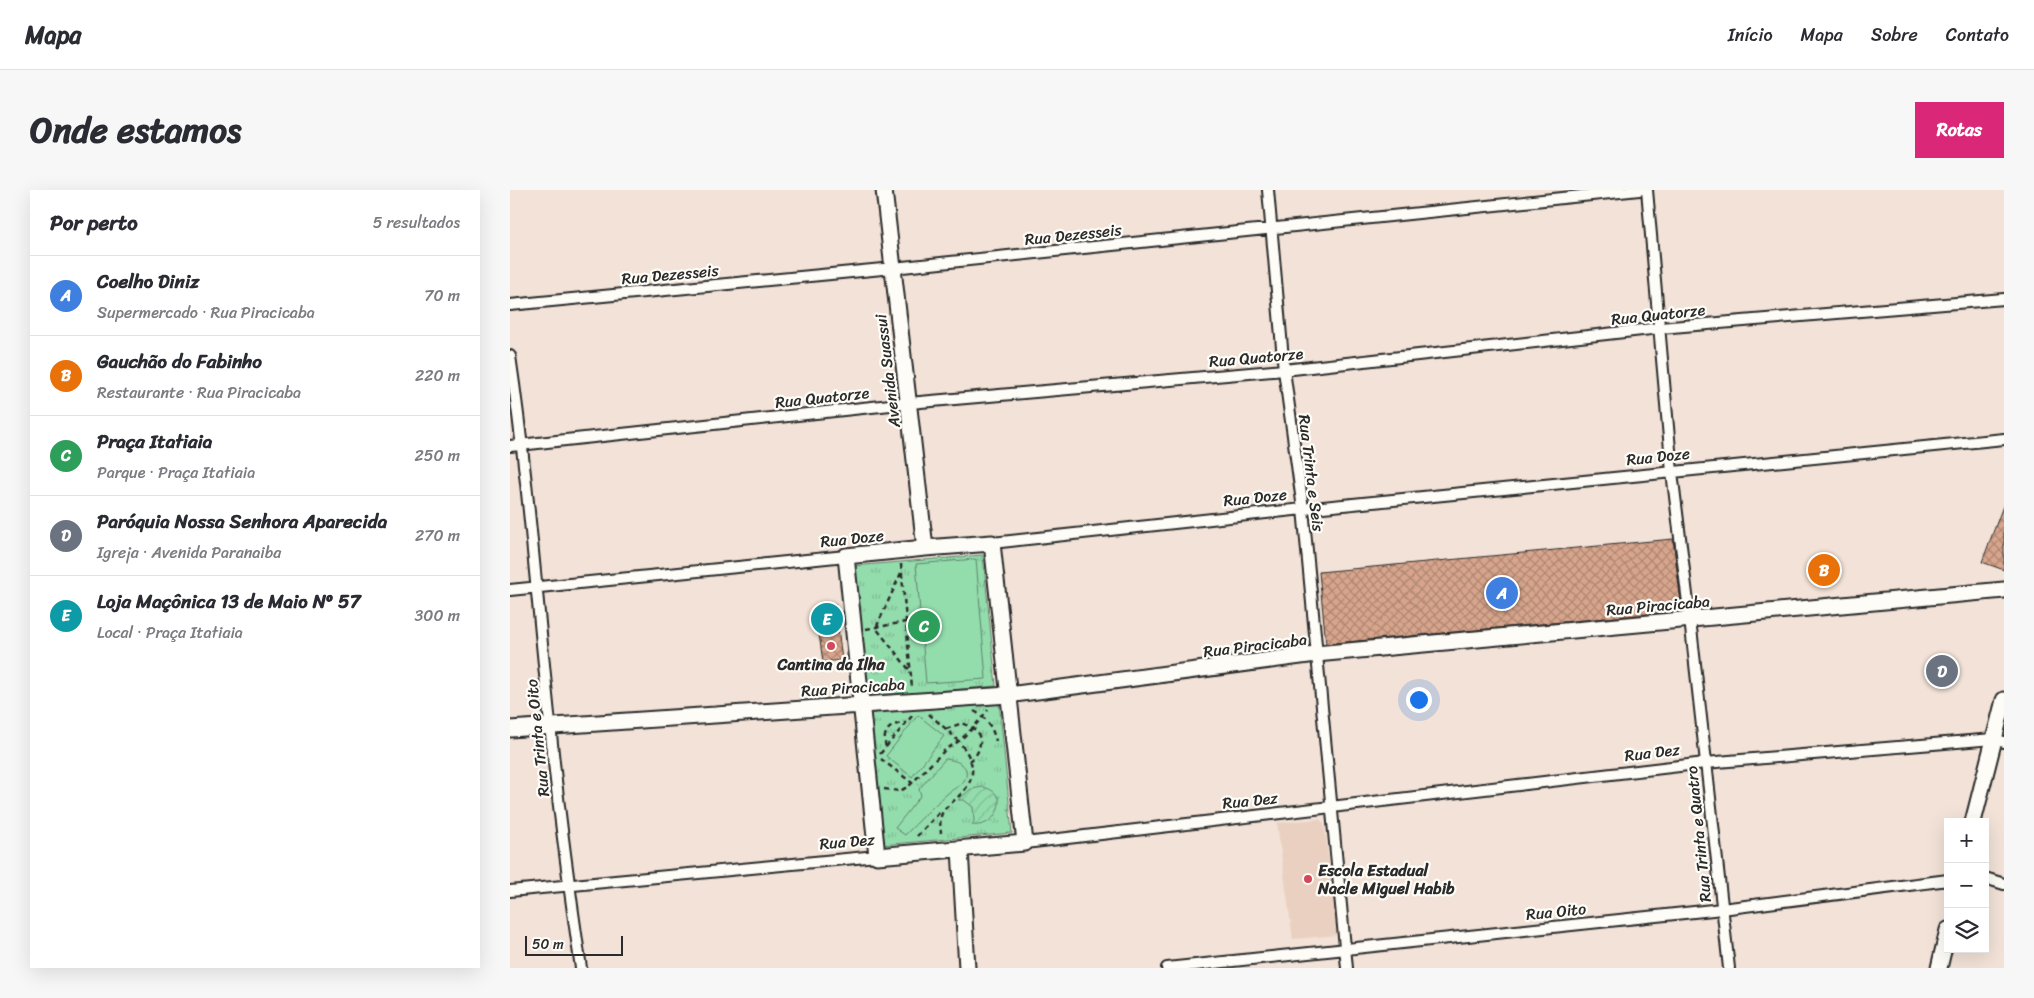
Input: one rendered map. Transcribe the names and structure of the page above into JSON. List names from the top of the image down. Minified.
{"streets":{"street":["Rua Dezesseis","Rua Quatorze","Avenida Suassui","Rua Doze","Rua Trinta e Seis","Rua Piracicaba","Rua Trinta e Oito","Rua Dez","Rua Trinta e Quatro","Rua Oito"]},"crossings":[["Rua Dezesseis","Avenida Suassui"],["Rua Dezesseis","Rua Trinta e Seis"],["Rua Quatorze","Avenida Suassui"],["Rua Quatorze","Rua Trinta e Seis"],["Rua Quatorze","Rua Trinta e Oito"],["Rua Quatorze","Rua Trinta e Quatro"],["Avenida Suassui","Rua Doze"],["Rua Doze","Rua Trinta e Seis"],["Rua Doze","Rua Trinta e Oito"],["Rua Doze","Rua Trinta e Quatro"],["Rua Trinta e Seis","Rua Piracicaba"],["Rua Trinta e Seis","Rua Dez"],["Rua Trinta e Seis","Rua Oito"],["Rua Piracicaba","Rua Trinta e Oito"],["Rua Piracicaba","Rua Trinta e Quatro"],["Rua Trinta e Oito","Rua Dez"],["Rua Dez","Rua Trinta e Quatro"],["Rua Trinta e Quatro","Rua Oito"]],"places":["Cantina da Ilha","Escola Estadual Nacle Miguel Habib"],"scale_bar":"50 m","page":{"header":"Mapa","nav":["Início","Mapa","Sobre","Contato"],"title":"Onde estamos","buttons":"Rotas","heading":["Por perto","5 resultados"],"list":[{"mark":"A","name":"Coelho Diniz","note":"Supermercado · Rua Piracicaba","value":"70 m"},{"mark":"B","name":"Gauchão do Fabinho","note":"Restaurante · Rua Piracicaba","value":"220 m"},{"mark":"C","name":"Praça Itatiaia","note":"Parque · Praça Itatiaia","value":"250 m"},{"mark":"D","name":"Paróquia Nossa Senhora Aparecida","note":"Igreja · Avenida Paranaiba","value":"270 m"},{"mark":"E","name":"Loja Maçônica 13 de Maio Nº 57","note":"Local · Praça Itatiaia","value":"300 m"}],"pins":["B","A","E","C","D"],"map_buttons":["+","−"],"scale":"50 m"}}
